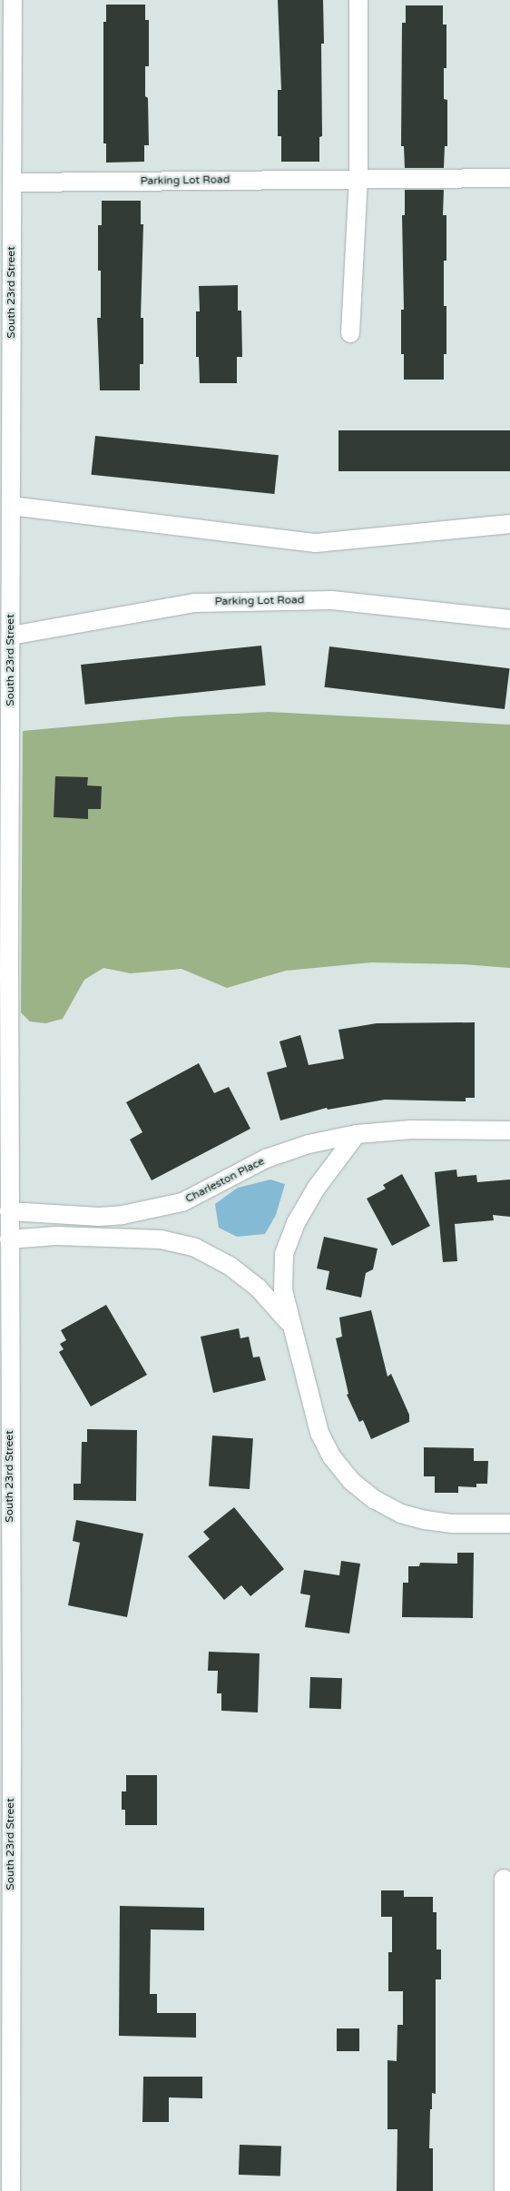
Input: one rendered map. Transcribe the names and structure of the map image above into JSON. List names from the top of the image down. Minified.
{"streets":{"street":["Parking Lot Road","South 23rd Street","Charleston Place"]},"crossings":[["Parking Lot Road","South 23rd Street"],["South 23rd Street","Charleston Place"]]}
